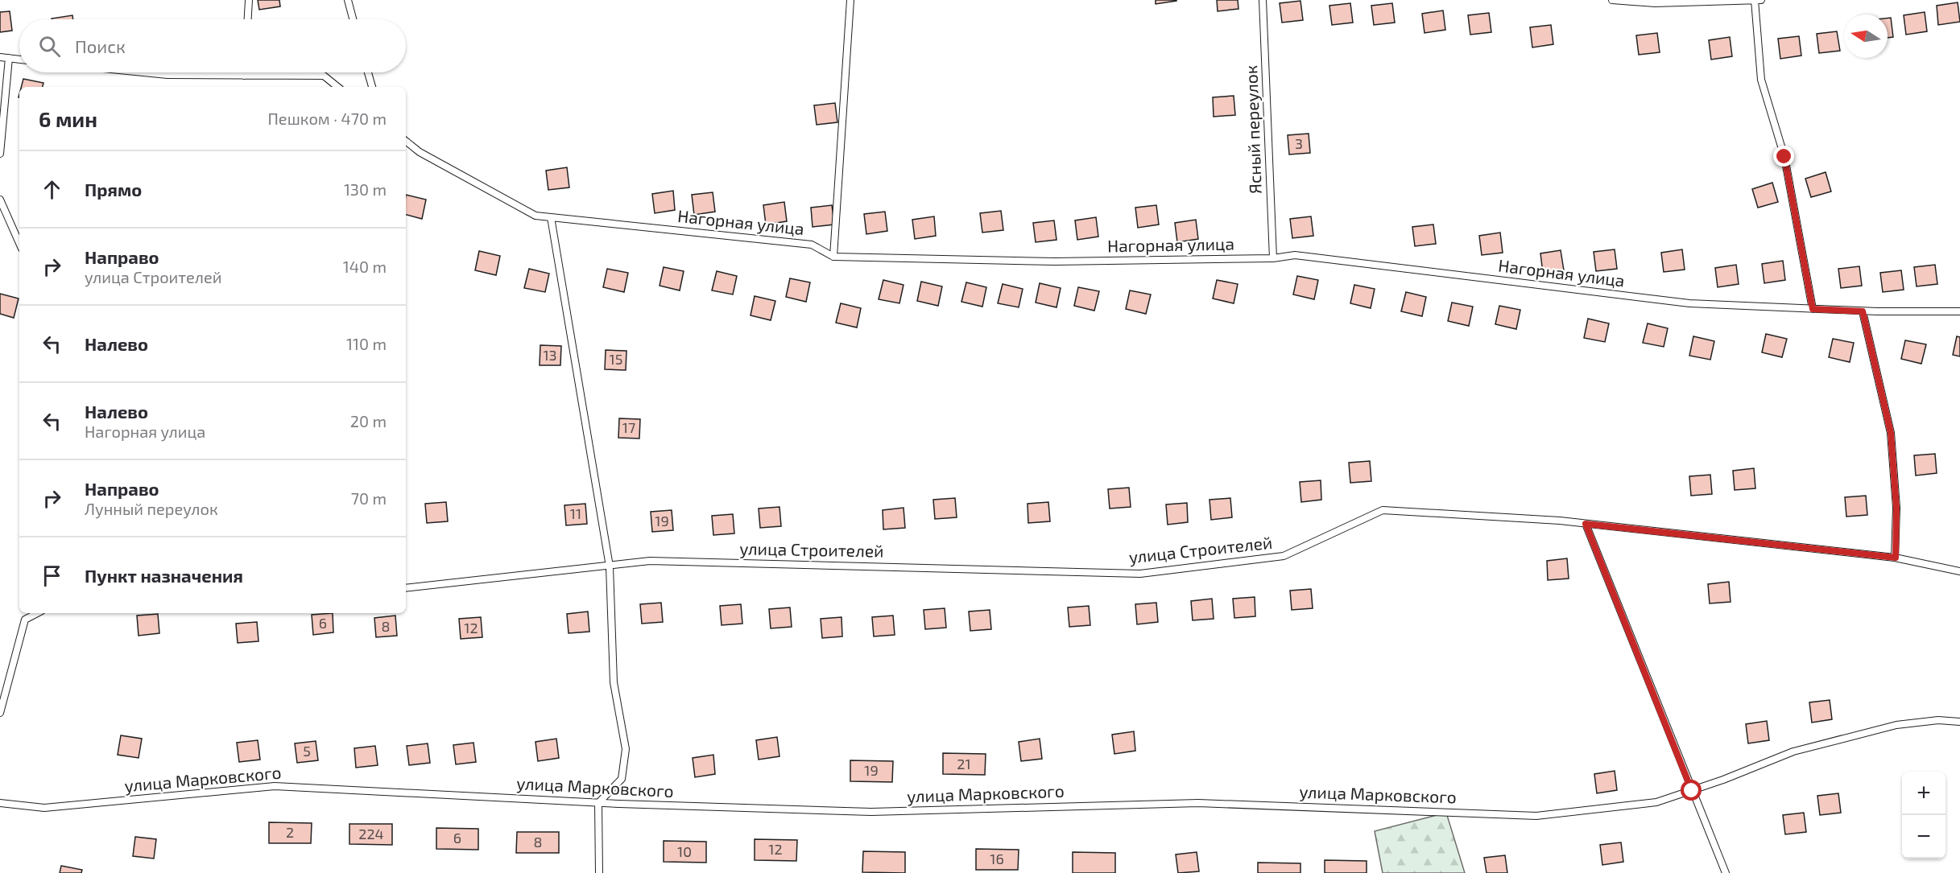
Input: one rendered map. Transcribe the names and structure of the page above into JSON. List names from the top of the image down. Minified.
{"streets":{"lane":["Ясный переулок","Нагорная улица","улица Строителей","улица Марковского"]},"crossings":[["Ясный переулок","Нагорная улица"]],"house_numbers":["3","13","15","17","11","19","6","8","12","5","21","19","2","224","6","8","12","10","16"],"north":"left","page":{"search":"Поиск","heading":["6 мин","Пешком · 470 m"],"list":[["Прямо","130 m"],["Направо","улица Строителей","140 m"],["Налево","110 m"],["Налево","Нагорная улица","20 m"],["Направо","Лунный переулок","70 m"],"Пункт назначения"],"map_buttons":["+","−"]}}
